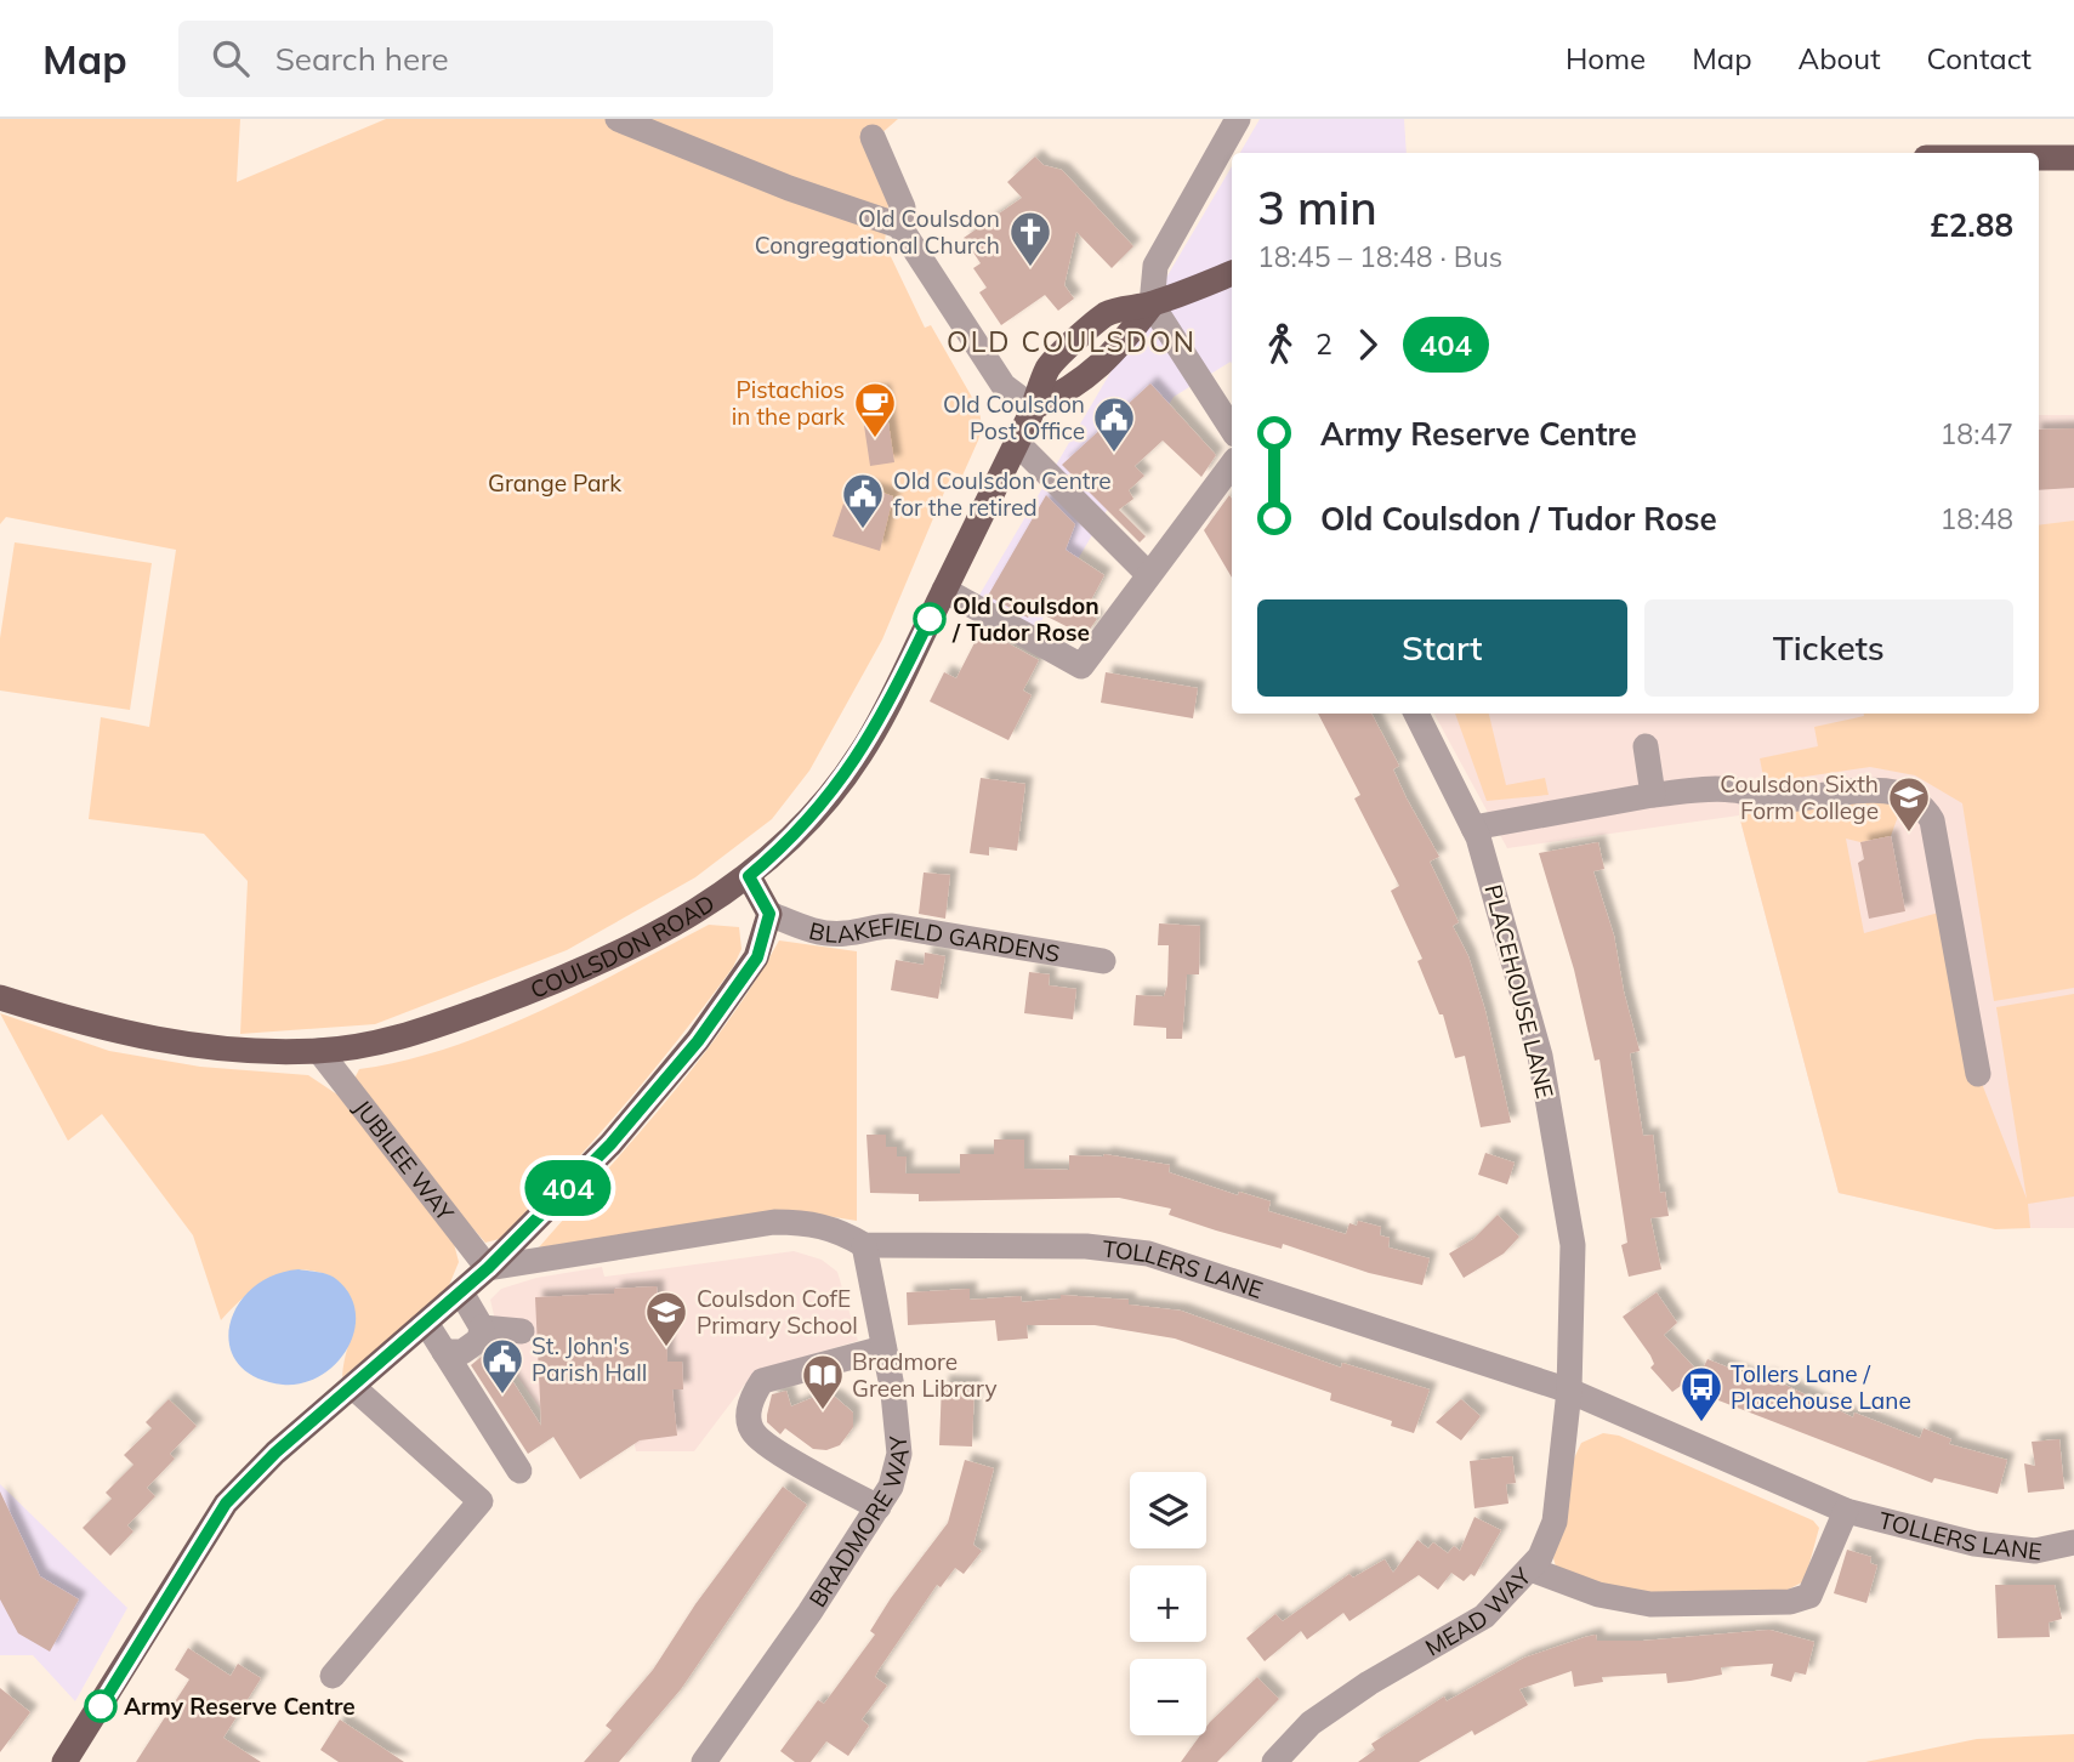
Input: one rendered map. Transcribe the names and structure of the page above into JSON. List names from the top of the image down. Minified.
{"streets":{"main road":["COULSDON ROAD"],"street":["BLAKEFIELD GARDENS","PLACEHOUSE LANE","JUBILEE WAY","TOLLERS LANE","BRADMORE WAY","MEAD WAY"]},"crossings":[["COULSDON ROAD","JUBILEE WAY"],["PLACEHOUSE LANE","TOLLERS LANE"],["PLACEHOUSE LANE","MEAD WAY"],["JUBILEE WAY","TOLLERS LANE"],["TOLLERS LANE","BRADMORE WAY"],["TOLLERS LANE","MEAD WAY"]],"districts":["OLD COULSDON"],"parks":["Grange Park"],"places":{"church":["Old Coulsdon Congregational Church"],"cafe":["Pistachios in the park"],"public building":["Old Coulsdon Post Office","Old Coulsdon Centre for the retired","St. John's Parish Hall"],"other":["Old Coulsdon / Tudor Rose","Army Reserve Centre"],"school or university":["Coulsdon Sixth Form College","Coulsdon CofE Primary School"],"library":["Bradmore Green Library"],"bus stop":["Tollers Lane / Placehouse Lane"]},"lines":["bus line 404"],"page":{"header":"Map","search":"Search here","nav":["Home","Map","About","Contact"],"on_map":"404","heading":["3 min","18:45 – 18:48 · Bus","£2.88"],"legs":["2","404"],"list":[{"name":"Army Reserve Centre","value":"18:47"},{"name":"Old Coulsdon / Tudor Rose","value":"18:48"}],"buttons":["Start","Tickets"],"map_buttons":["+","−"]}}
